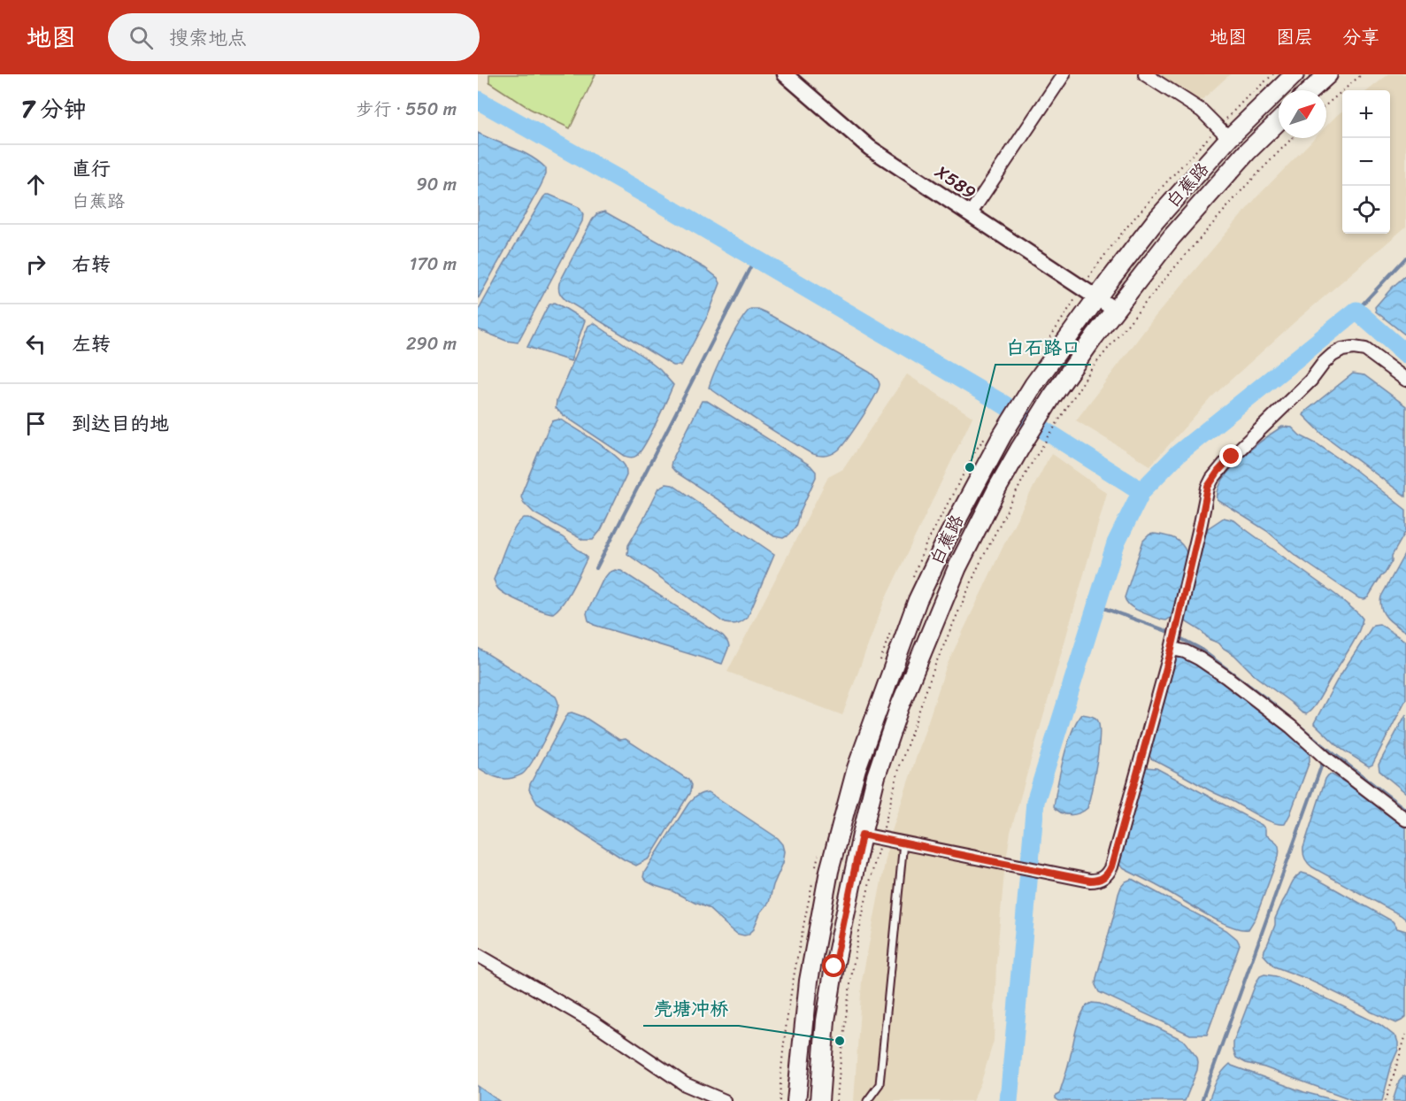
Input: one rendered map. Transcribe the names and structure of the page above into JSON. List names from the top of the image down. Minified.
{"streets":{"main road":["白蕉路"],"street":["X589"]},"crossings":[["X589","白蕉路"]],"places":["白石路口","壳塘冲桥"],"north":"top right","page":{"header":"地图","search":"搜索地点","nav":["地图","图层","分享"],"heading":["7 分钟","步行 · 550 m"],"map_buttons":["+","−"],"list":[["直行","白蕉路","90 m"],["右转","170 m"],["左转","290 m"],"到达目的地"]}}
